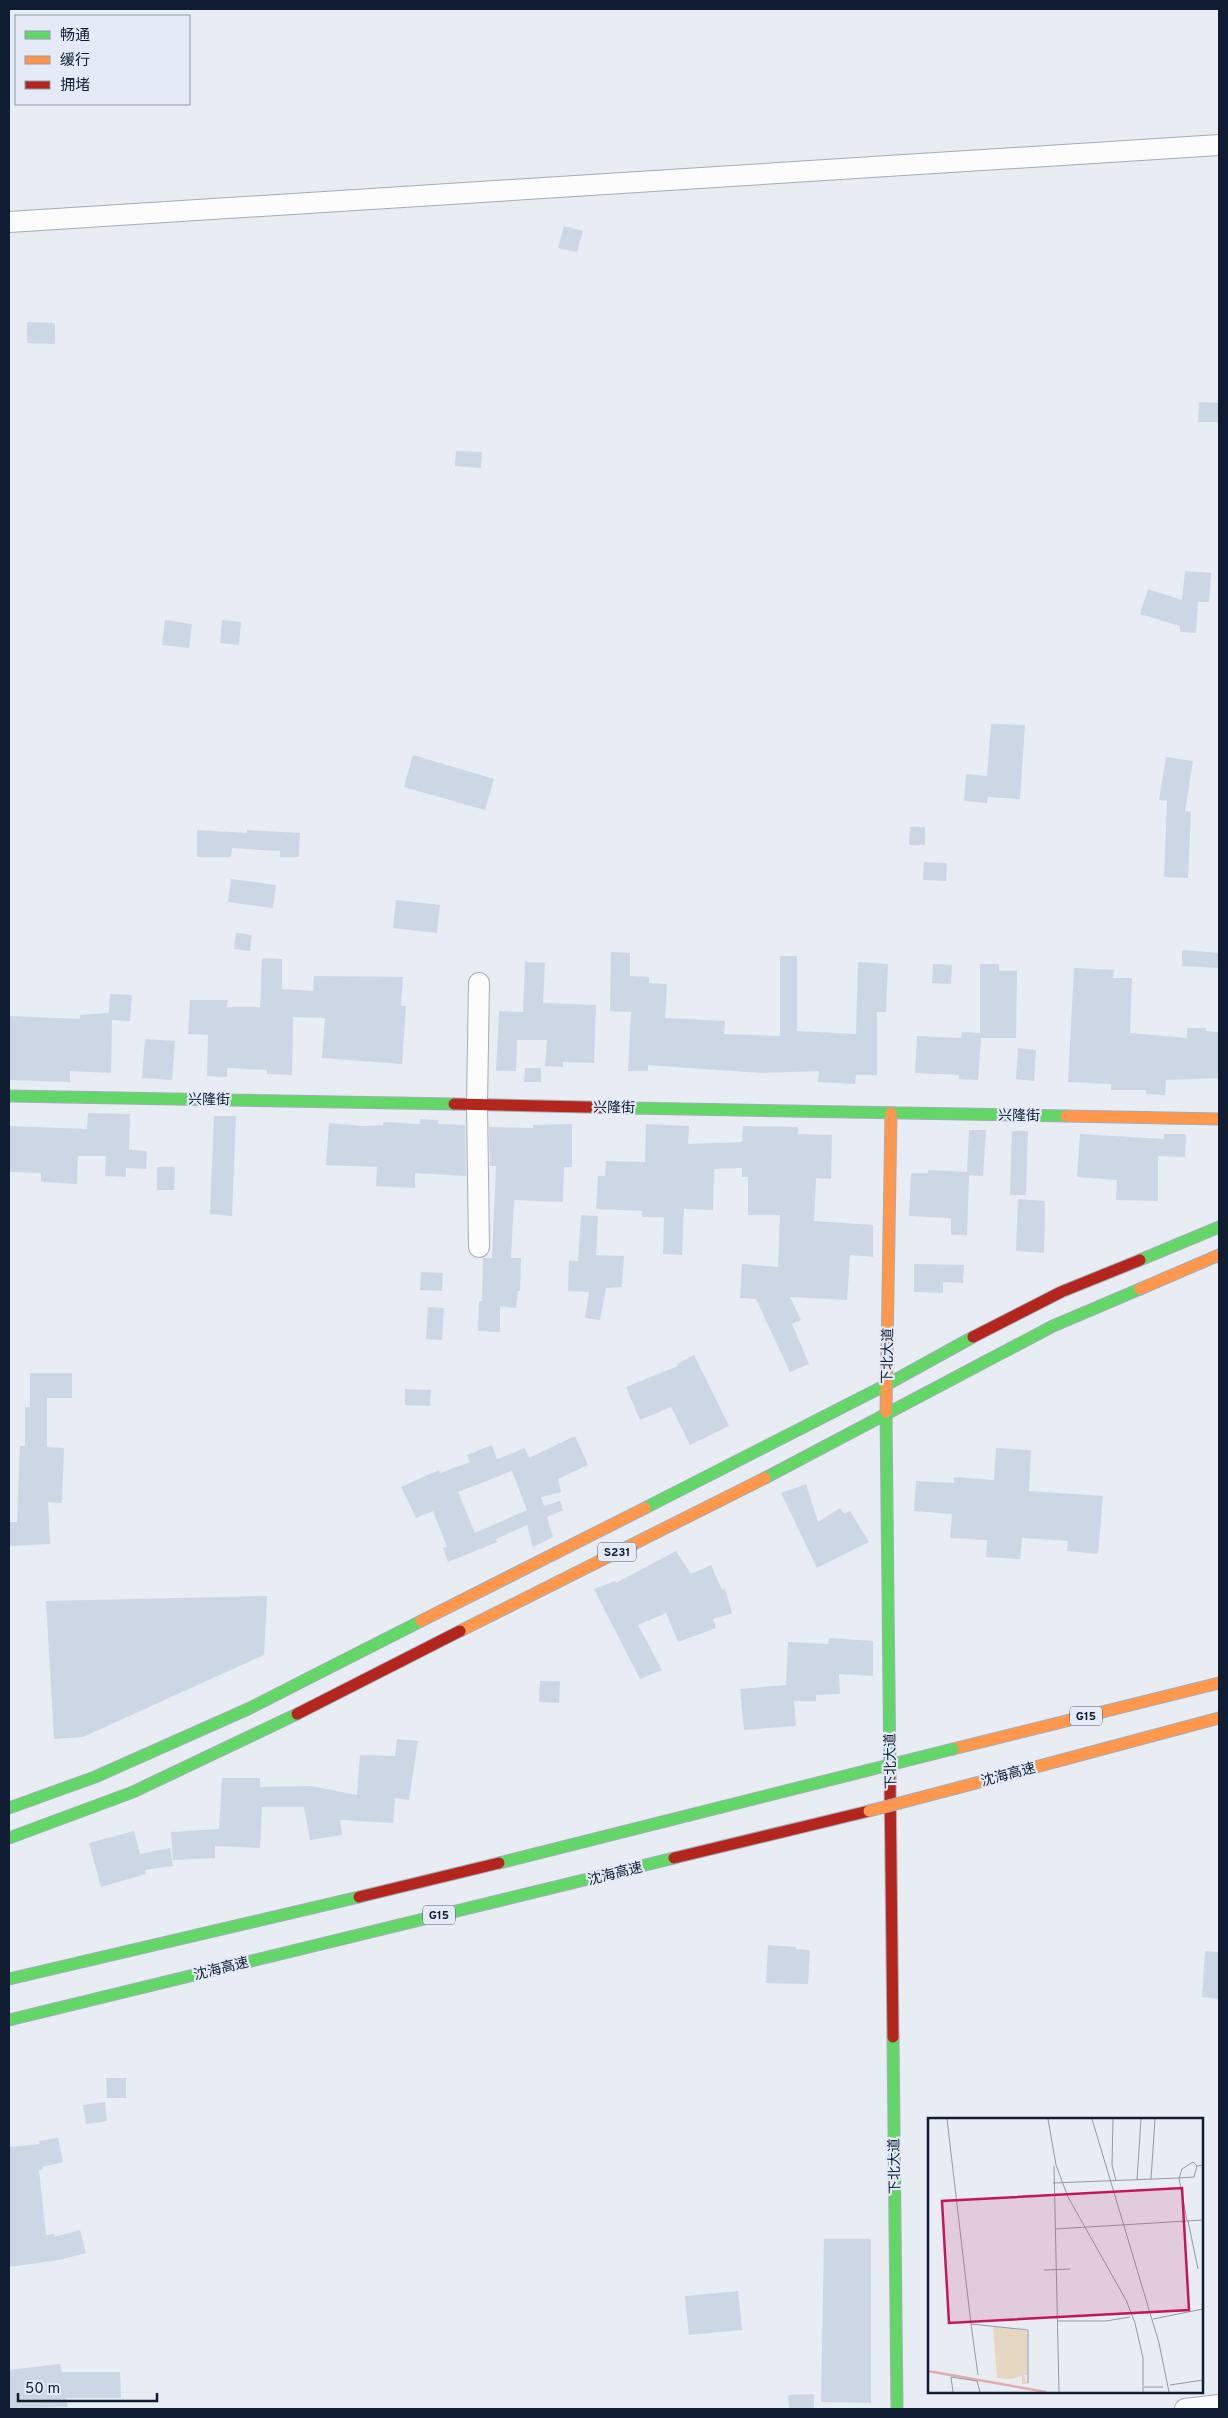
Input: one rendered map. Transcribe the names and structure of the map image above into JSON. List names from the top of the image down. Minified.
{"streets":{"main road":["兴隆街","下北大道","S231","G15","沈海高速"]},"crossings":[["兴隆街","下北大道"],["下北大道","S231"]],"legend":["畅通","缓行","拥堵"],"scale_bar":"50 m"}
